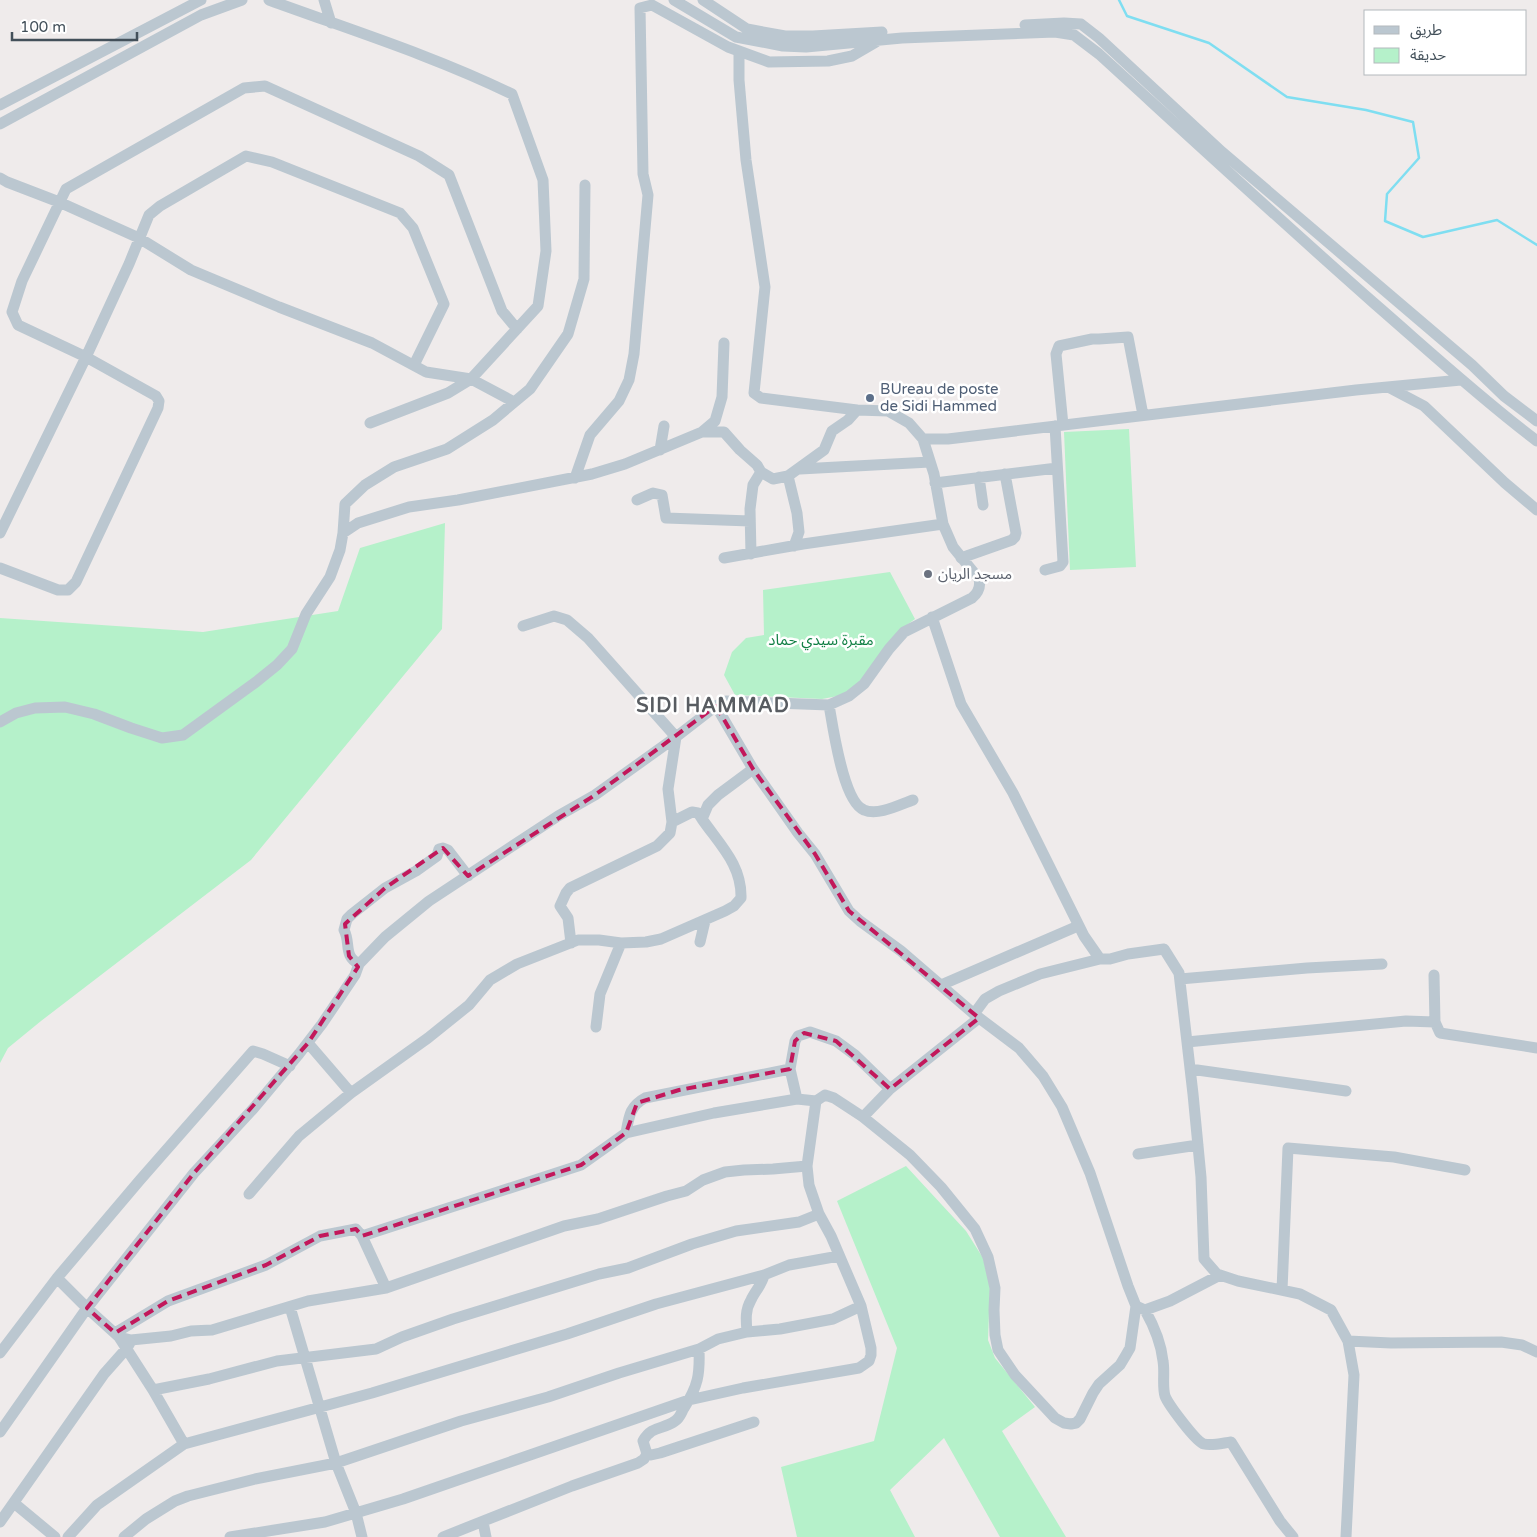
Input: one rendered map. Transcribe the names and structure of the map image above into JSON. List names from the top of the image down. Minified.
{"districts":["SIDI HAMMAD"],"parks":["مقبرة سيدي حماد"],"places":["BUreau de poste de Sidi Hammed","مسجد الريان"],"legend":["طريق","حديقة"],"scale_bar":"100 m"}
